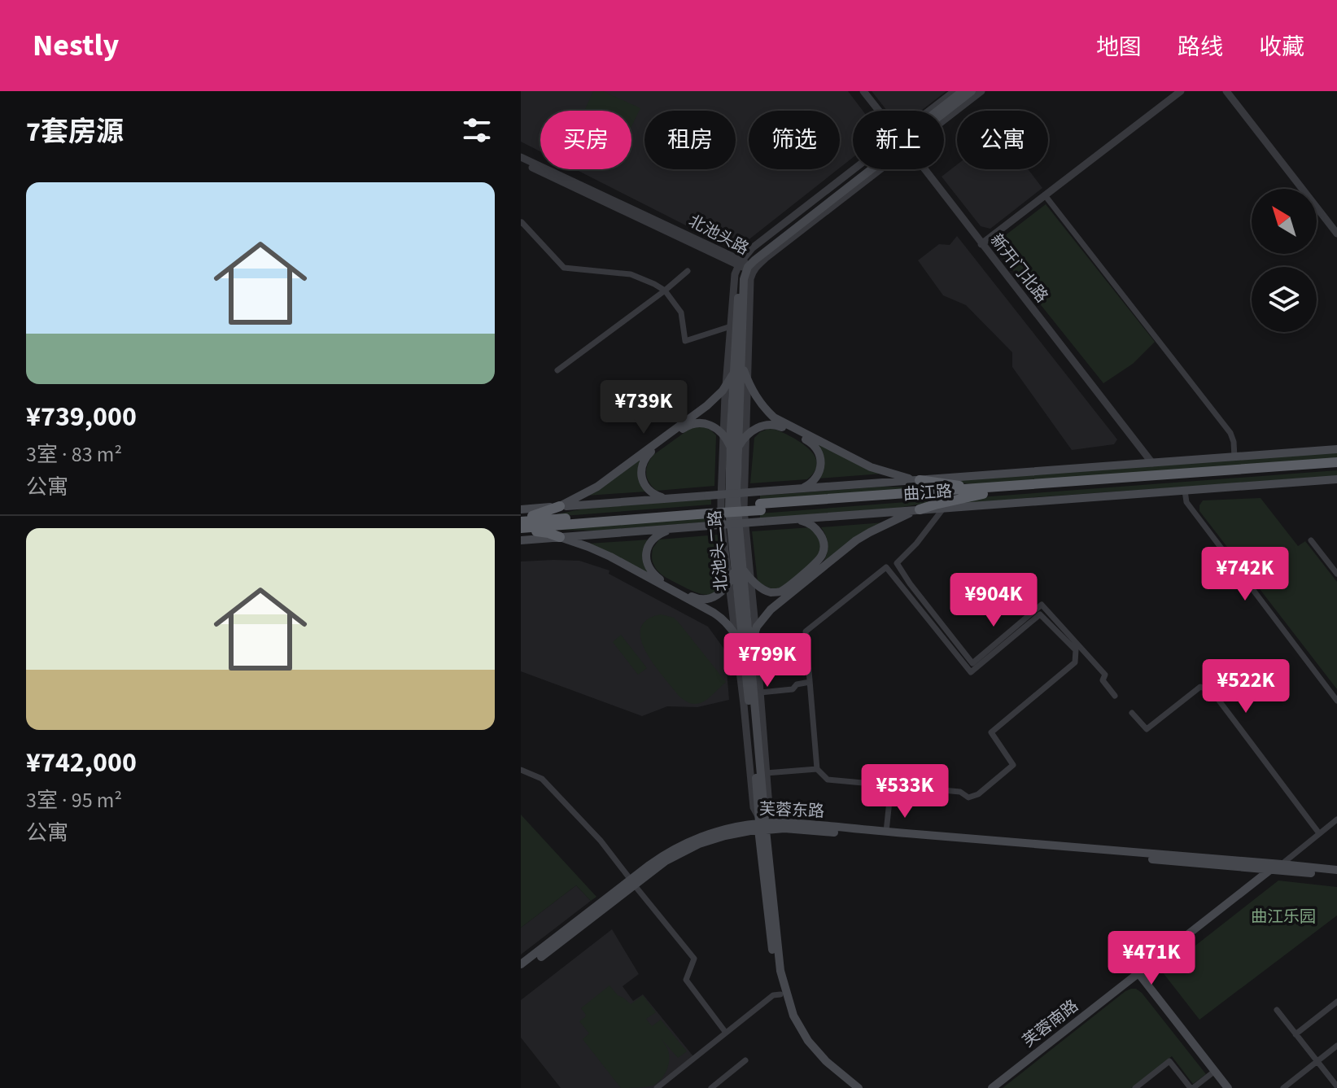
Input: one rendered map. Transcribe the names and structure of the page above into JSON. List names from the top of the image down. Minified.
{"streets":{"highway":["曲江路"],"main road":["北池头二路","芙蓉东路","芙蓉南路"],"street":["北池头路","新开门北路"]},"crossings":[["北池头路","北池头二路"],["新开门北路","曲江路"],["北池头二路","芙蓉东路"],["芙蓉东路","芙蓉南路"]],"parks":["曲江乐园"],"north":"top left","page":{"header":"Nestly","nav":["地图","路线","收藏"],"heading":"7套房源","chip":["买房","租房","筛选","新上","公寓"],"list":[{"name":"¥739,000","note":"3室 · 83 m² · 公寓"},{"name":"¥742,000","note":"3室 · 95 m² · 公寓"}],"price":["¥739K","¥742K","¥904K","¥799K","¥522K","¥533K","¥471K"]}}
